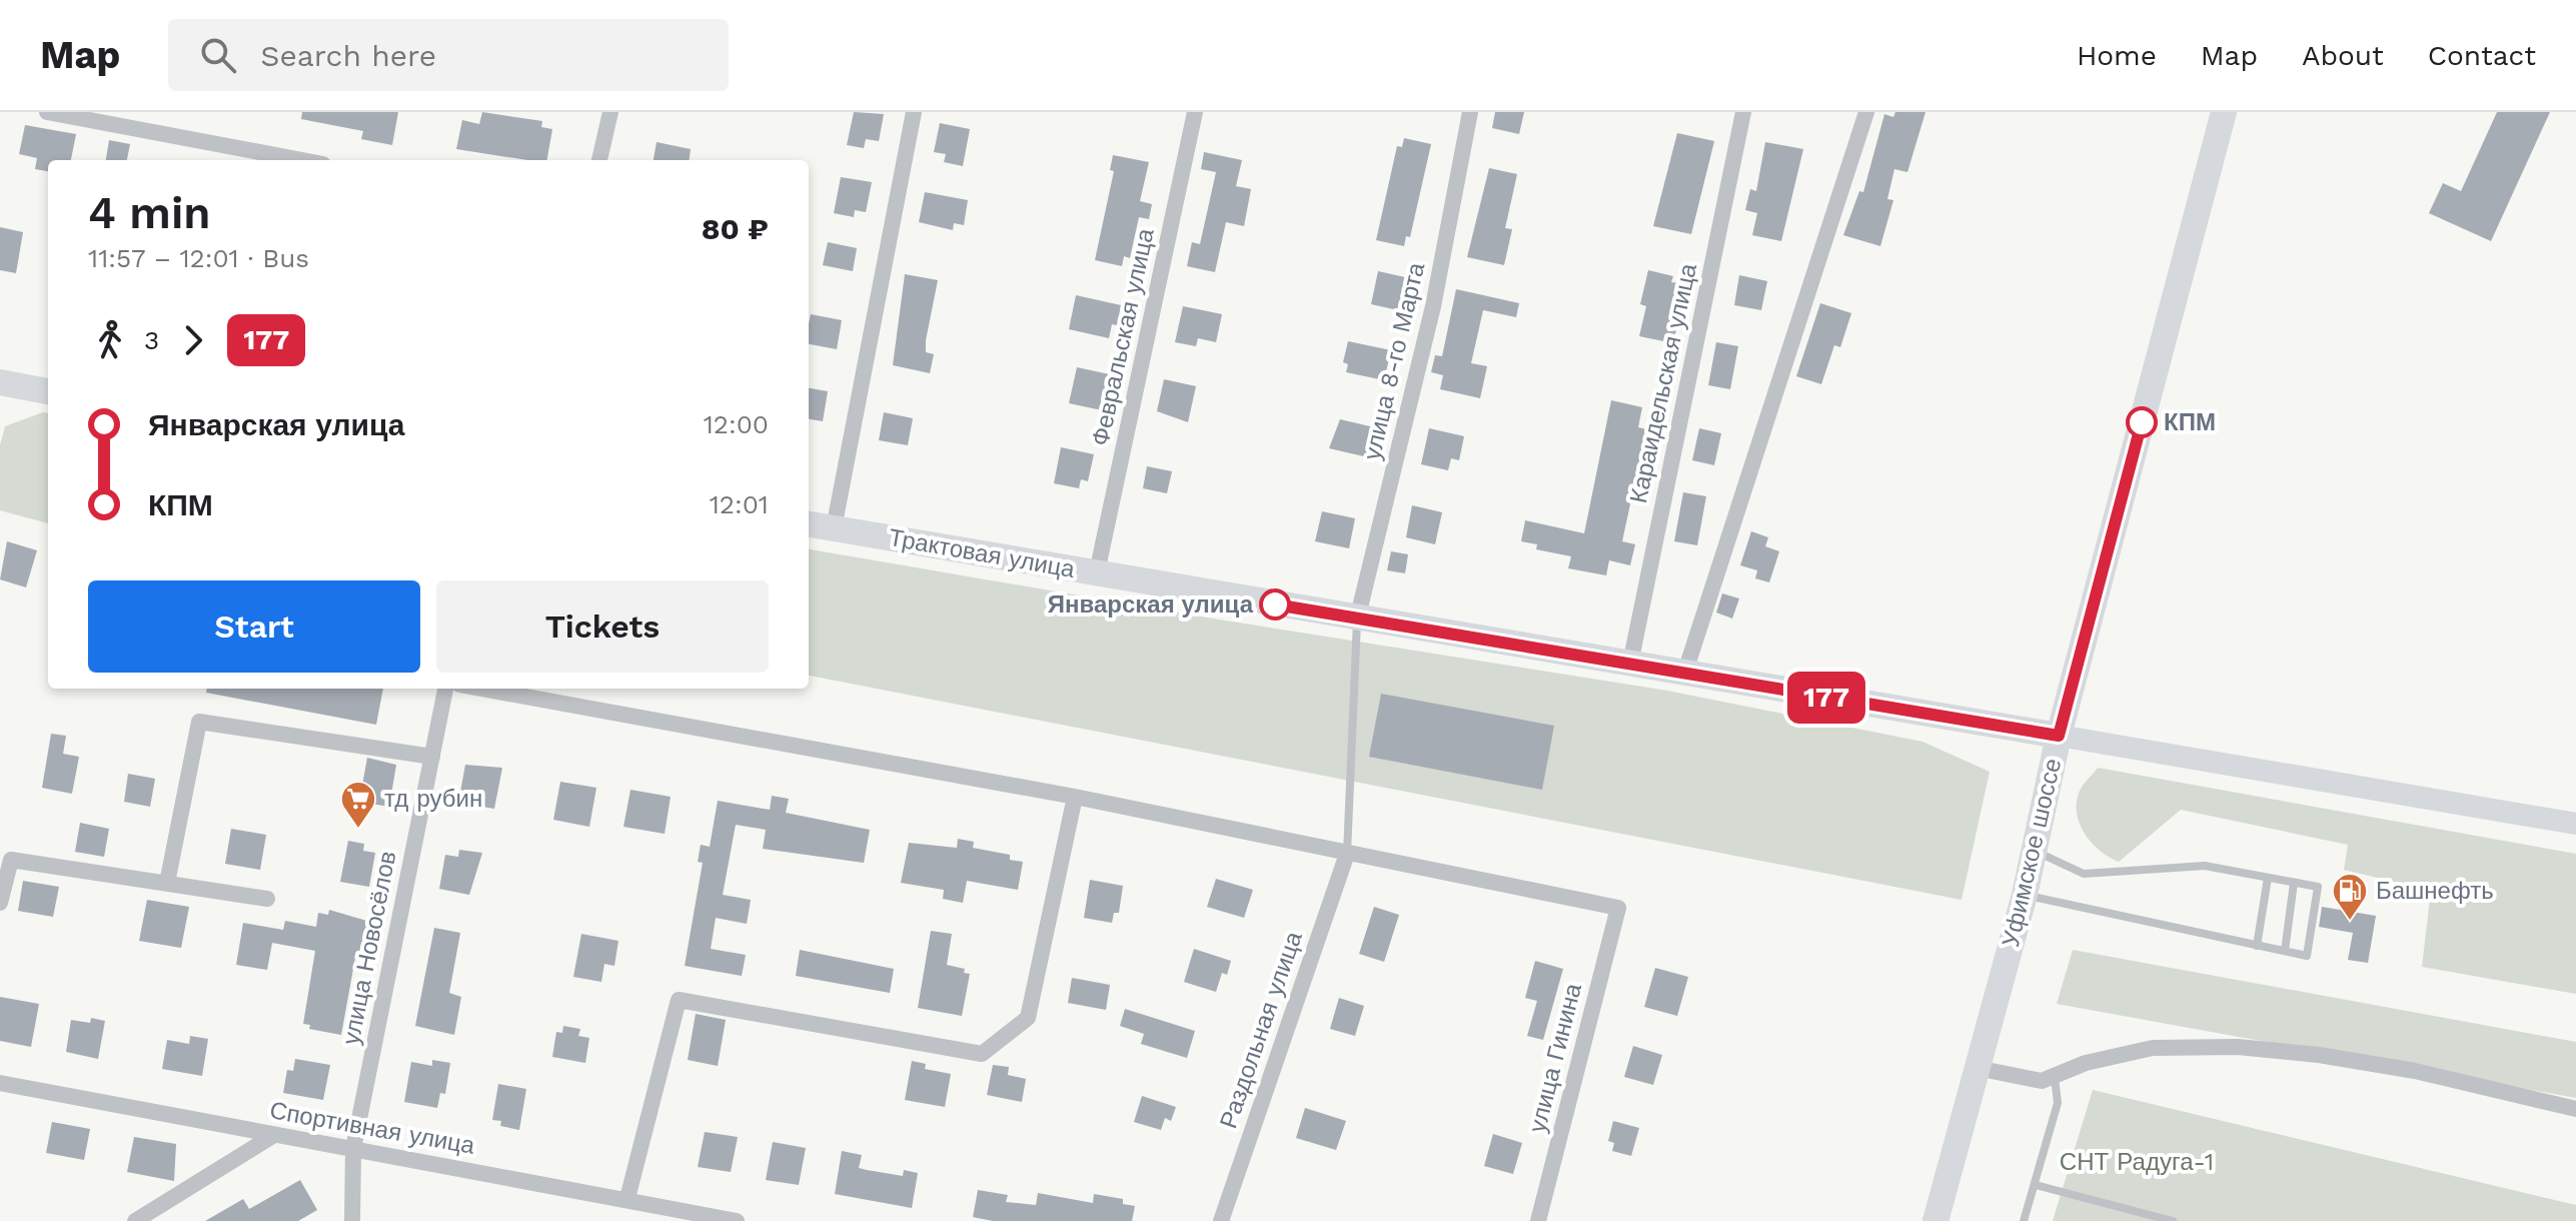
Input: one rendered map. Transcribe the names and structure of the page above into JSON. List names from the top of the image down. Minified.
{"streets":{"main road":["Трактовая улица","Уфимское шоссе"],"street":["Февральская улица","улица 8-го Марта","Караидельская улица","улица Новосёлов","Раздольная улица","улица Гинина","Спортивная улица"]},"crossings":[["Февральская улица","Трактовая улица"],["улица 8-го Марта","Трактовая улица"],["Караидельская улица","Трактовая улица"],["Трактовая улица","Уфимское шоссе"],["улица Новосёлов","Спортивная улица"],["Раздольная улица","улица Гинина"]],"parks":["СНТ Радуга-1"],"places":{"other":["КПМ","Январская улица"],"supermarket":["тд рубин"],"fuel station":["Башнефть"]},"lines":["bus line 177"],"page":{"header":"Map","search":"Search here","nav":["Home","Map","About","Contact"],"on_map":"177","heading":["4 min","11:57 – 12:01 · Bus","80 ₽"],"legs":["3","177"],"list":[{"name":"Январская улица","value":"12:00"},{"name":"КПМ","value":"12:01"}],"buttons":["Start","Tickets"]}}
